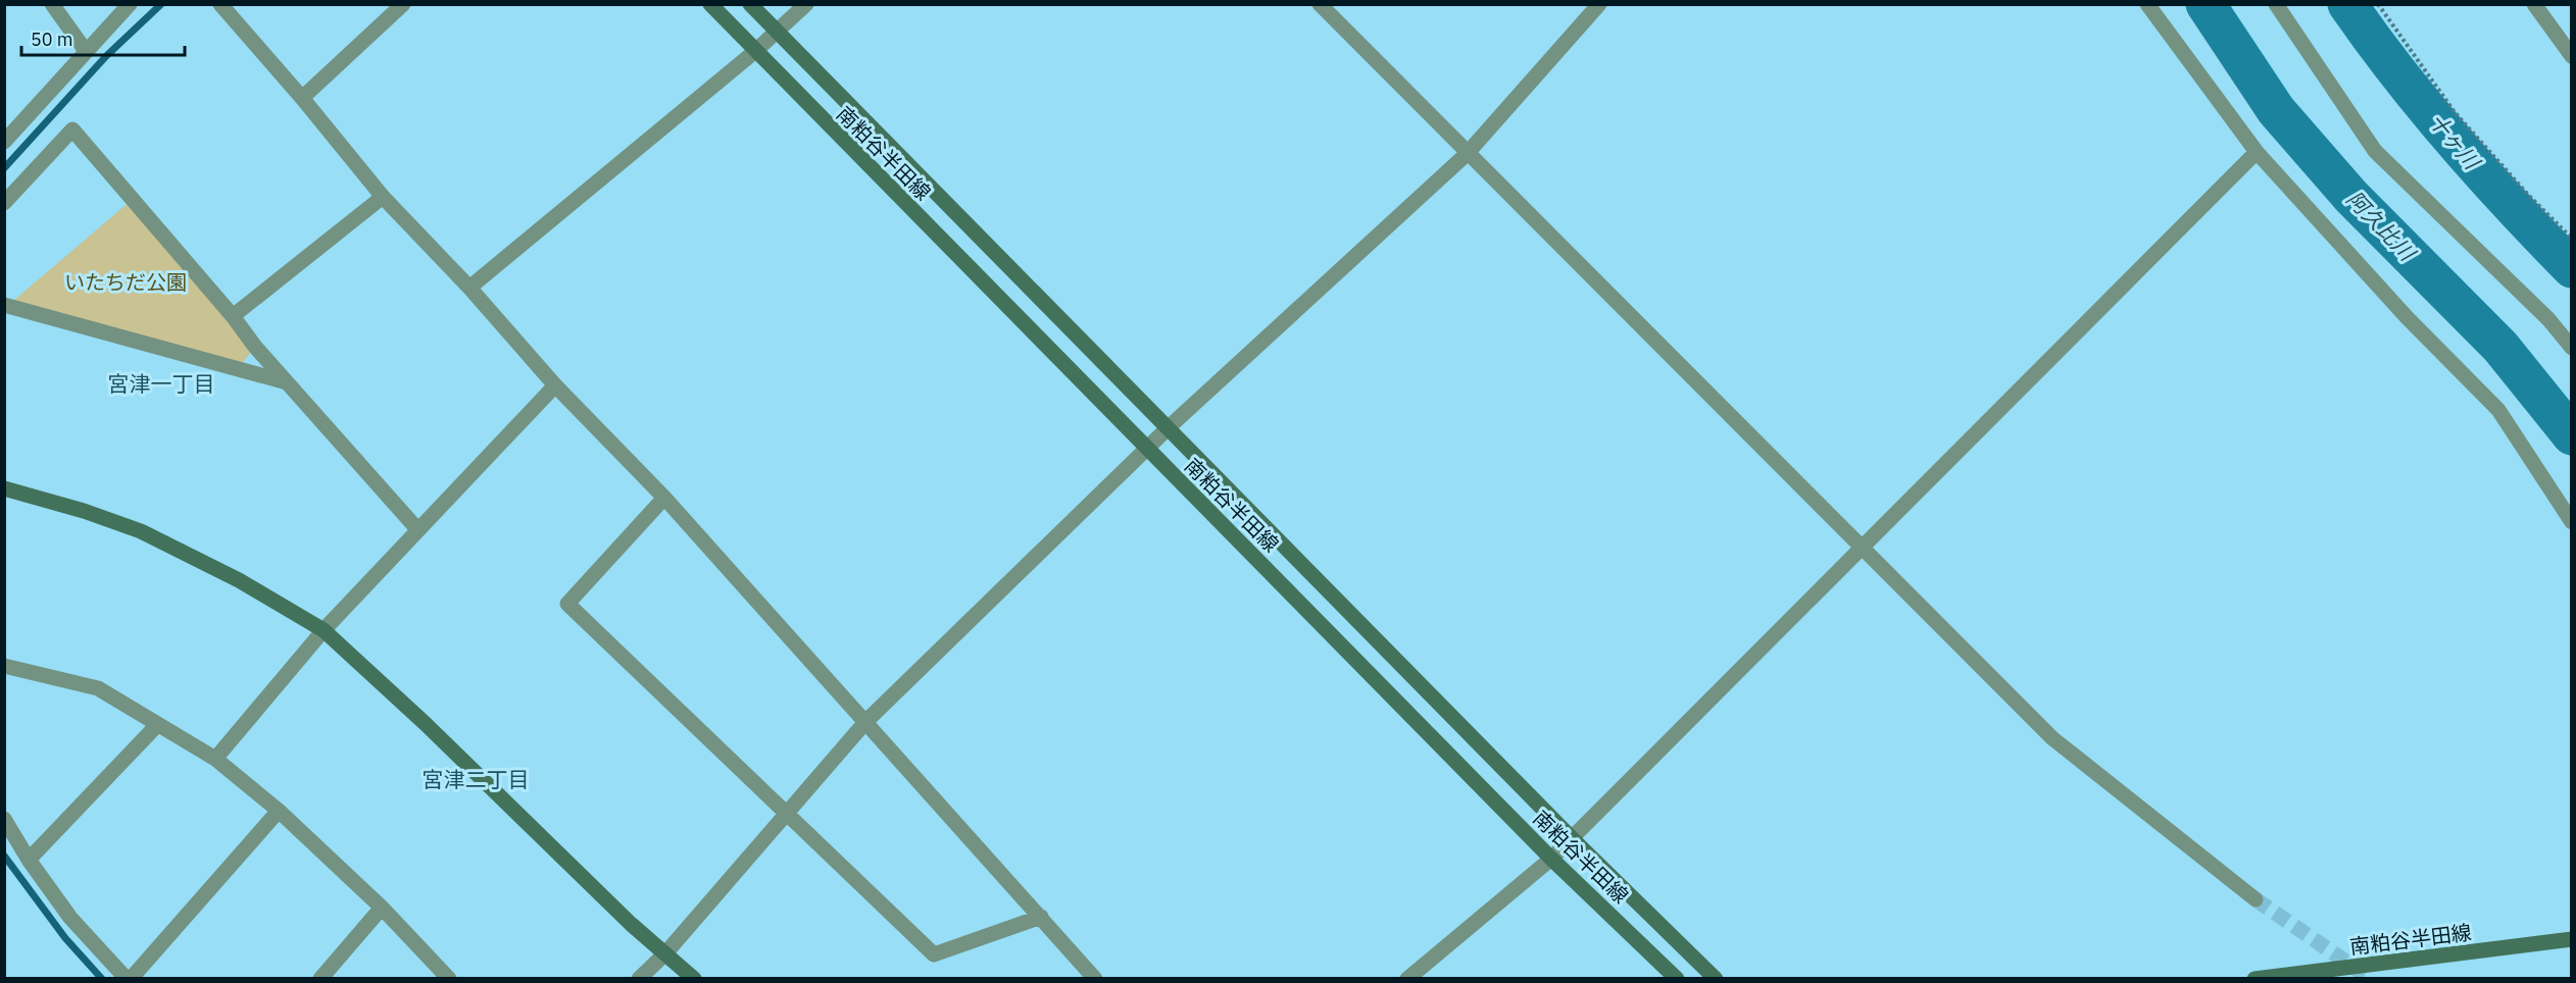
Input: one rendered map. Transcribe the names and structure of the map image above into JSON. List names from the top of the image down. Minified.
{"streets":{"main road":["南粕谷半田線"]},"districts":["宮津一丁目","宮津二丁目"],"water":["十ヶ川","阿久比川"],"parks":["いたちだ公園"],"scale_bar":"50 m"}
